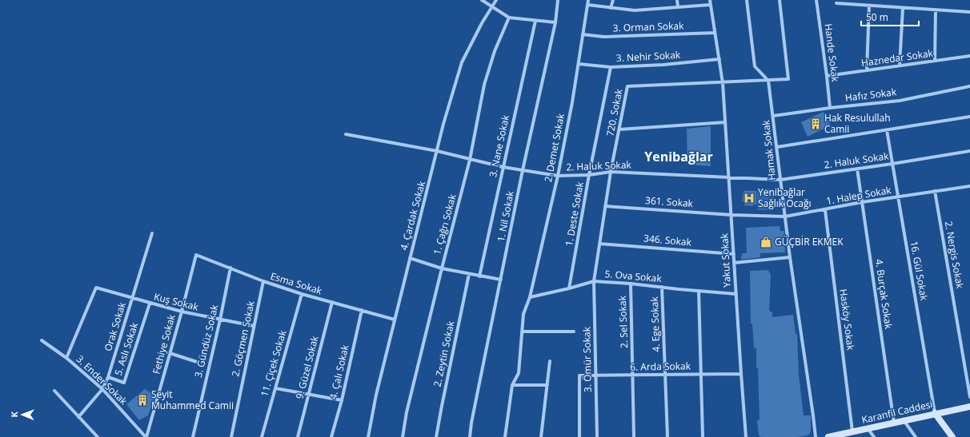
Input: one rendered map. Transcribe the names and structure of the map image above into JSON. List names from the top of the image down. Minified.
{"streets":{"street":["3. Orman Sokak","Hande Sokak","3. Nehir Sokak","Haznedar Sokak","Hafız Sokak","720. Sokak","3. Nane Sokak","2. Demet Sokak","Hamak Sokak","2. Haluk Sokak","1. Halep Sokak","361. Sokak","1. Deste Sokak","4. Çardak Sokak","1. Nil Sokak","1. Çağrı Sokak","346. Sokak","2. Nergis Sokak","Yakut Sokak","16. Gül Sokak","5. Ova Sokak","Esma Sokak","4. Burçak Sokak","Kuş Sokak","Hasköy Sokak","2. Sel Sokak","4. Ege Sokak","Orak Sokak","2. Göçmen Sokak","3. Gündüz Sokak","Fethiye Sokak","5. Aslı Sokak","2. Zeytin Sokak","3. Ömür Sokak","11. Çiçek Sokak","6. Arda Sokak","9. Güzel Sokak","4. Çalı Sokak","3. Ender Sokak","Karanfil Caddesi"]},"crossings":[["3. Orman Sokak","2. Demet Sokak"],["3. Orman Sokak","Yakut Sokak"],["Hande Sokak","Haznedar Sokak"],["Hande Sokak","Hafız Sokak"],["3. Nehir Sokak","2. Demet Sokak"],["3. Nehir Sokak","1. Deste Sokak"],["3. Nehir Sokak","Yakut Sokak"],["Hafız Sokak","Hamak Sokak"],["720. Sokak","Hamak Sokak"],["720. Sokak","2. Haluk Sokak"],["720. Sokak","361. Sokak"],["720. Sokak","346. Sokak"],["720. Sokak","Yakut Sokak"],["720. Sokak","5. Ova Sokak"],["720. Sokak","3. Ömür Sokak"],["3. Nane Sokak","2. Haluk Sokak"],["2. Demet Sokak","2. Haluk Sokak"],["2. Demet Sokak","5. Ova Sokak"],["Hamak Sokak","2. Haluk Sokak"],["Hamak Sokak","1. Halep Sokak"],["2. Haluk Sokak","1. Deste Sokak"],["2. Haluk Sokak","4. Çardak Sokak"],["2. Haluk Sokak","1. Nil Sokak"],["2. Haluk Sokak","1. Çağrı Sokak"],["2. Haluk Sokak","Yakut Sokak"],["2. Haluk Sokak","16. Gül Sokak"],["2. Haluk Sokak","4. Burçak Sokak"],["1. Halep Sokak","361. Sokak"],["1. Halep Sokak","2. Nergis Sokak"],["1. Halep Sokak","Yakut Sokak"],["1. Halep Sokak","16. Gül Sokak"],["1. Halep Sokak","4. Burçak Sokak"],["1. Halep Sokak","Hasköy Sokak"],["361. Sokak","Yakut Sokak"],["1. Deste Sokak","5. Ova Sokak"],["4. Çardak Sokak","Esma Sokak"],["346. Sokak","Yakut Sokak"],["Yakut Sokak","5. Ova Sokak"],["Yakut Sokak","6. Arda Sokak"],["16. Gül Sokak","Karanfil Caddesi"],["5. Ova Sokak","2. Sel Sokak"],["5. Ova Sokak","4. Ege Sokak"],["5. Ova Sokak","3. Ömür Sokak"],["Esma Sokak","2. Göçmen Sokak"],["Esma Sokak","3. Gündüz Sokak"],["Esma Sokak","Fethiye Sokak"],["Esma Sokak","11. Çiçek Sokak"],["Esma Sokak","9. Güzel Sokak"],["Esma Sokak","4. Çalı Sokak"],["4. Burçak Sokak","Karanfil Caddesi"],["Kuş Sokak","Orak Sokak"],["Kuş Sokak","2. Göçmen Sokak"],["Kuş Sokak","3. Gündüz Sokak"],["Kuş Sokak","Fethiye Sokak"],["Kuş Sokak","5. Aslı Sokak"],["Kuş Sokak","3. Ender Sokak"],["Hasköy Sokak","Karanfil Caddesi"],["2. Sel Sokak","6. Arda Sokak"],["4. Ege Sokak","6. Arda Sokak"],["Orak Sokak","5. Aslı Sokak"],["Orak Sokak","3. Ender Sokak"],["Fethiye Sokak","3. Ender Sokak"],["3. Ömür Sokak","6. Arda Sokak"]],"districts":["Yenibağlar"],"places":{"building":["Hak Resulullah Camii","Seyit Muhammed Camii"],"hospital":["Yenibağlar Sağlık Ocağı"],"shop":["GÜÇBİR EKMEK"]},"scale_bar":"50 m","north":"left"}
